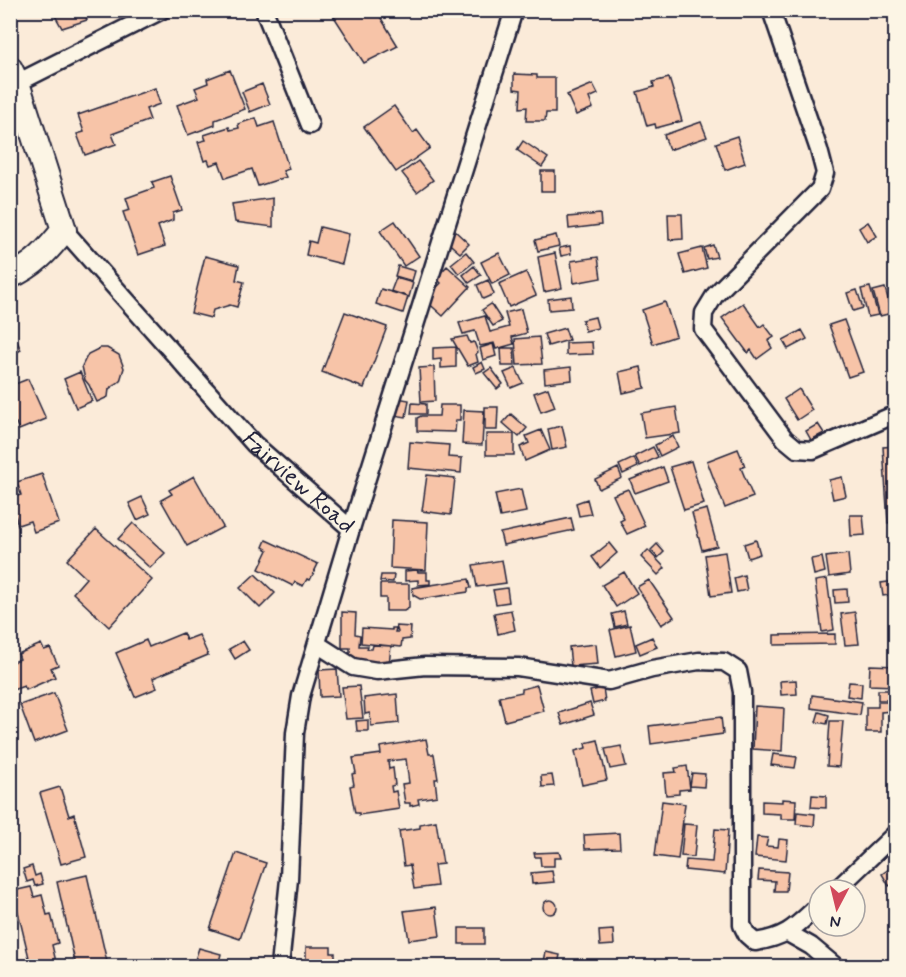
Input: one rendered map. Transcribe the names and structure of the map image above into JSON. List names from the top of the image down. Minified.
{"streets":{"main road":["Fairview Road"]},"north":"bottom"}
